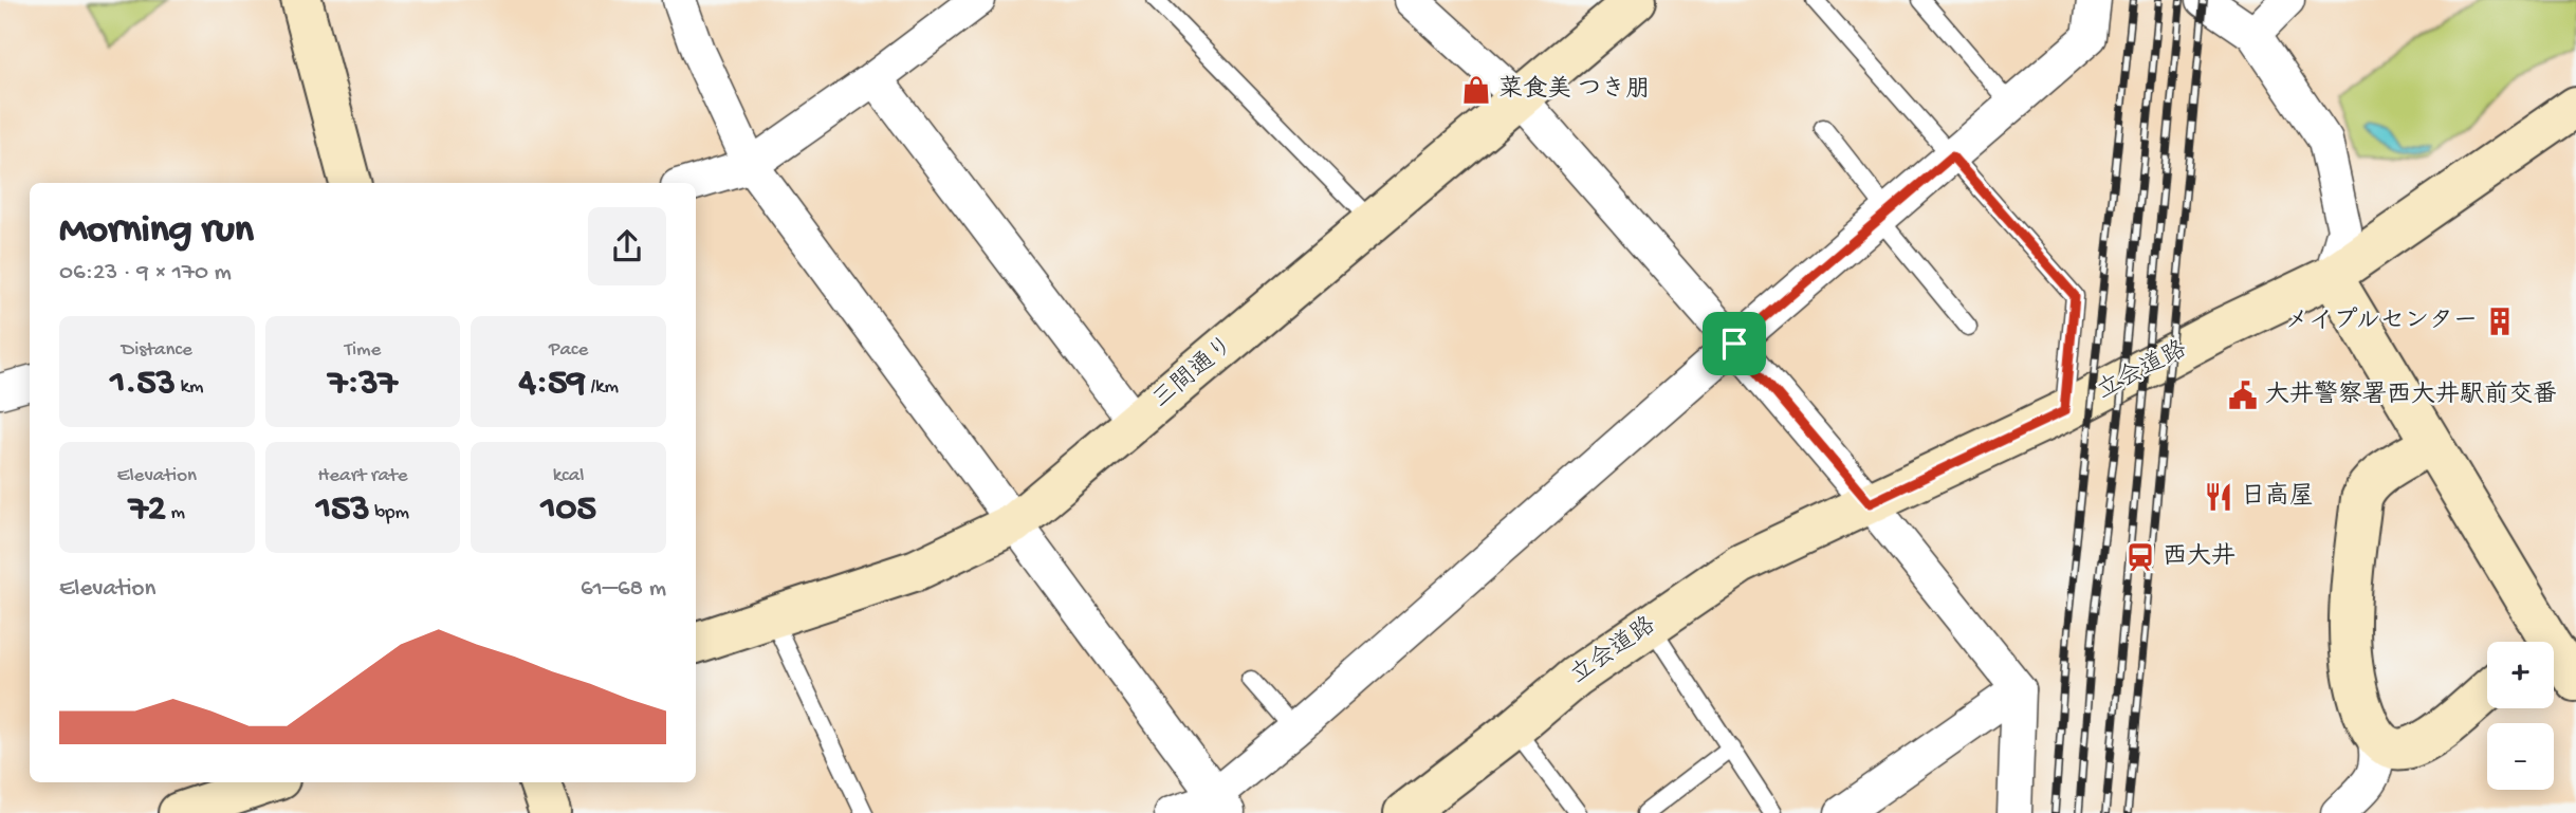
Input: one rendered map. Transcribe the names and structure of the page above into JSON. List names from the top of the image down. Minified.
{"streets":{"street":["立会道路","三間通り"]},"places":{"shop":["菜食美 つき朋"],"building":["メイプルセンター"],"public building":["大井警察署西大井駅前交番"],"restaurant":["日高屋"],"station":["西大井"]},"page":{"heading":["Morning run","06:23 · 9 × 170 m"],"stats":[["Distance","1.53 km"],["Time","7:37"],["Pace","4:59 /km"],["Elevation","72 m"],["Heart rate","153 bpm"],["kcal","105"]],"chart":["Elevation","61–68 m"],"map_buttons":["+","−"]}}
